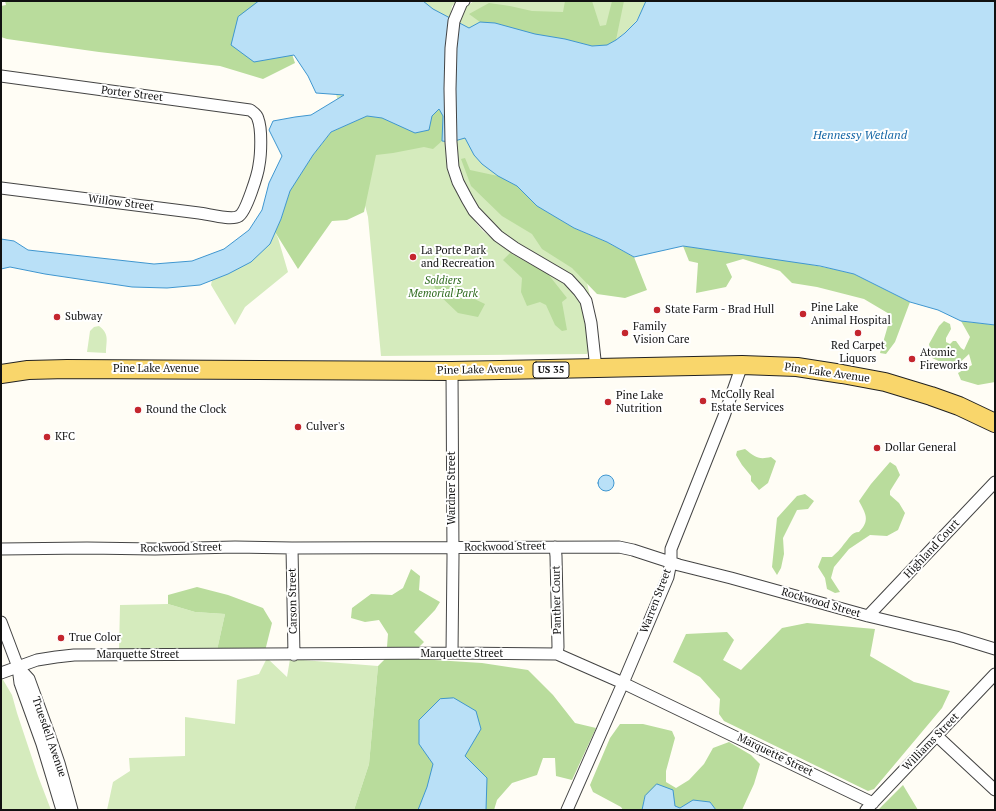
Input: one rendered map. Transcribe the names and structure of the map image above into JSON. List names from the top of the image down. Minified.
{"streets":{"main road":["Pine Lake Avenue","US 35"],"street":["Porter Street","Willow Street","Wardner Street","Rockwood Street","Highland Court","Panther Court","Carson Street","Warren Street","Marquette Street","Truesdell Avenue","Williams Street"]},"crossings":[["Porter Street","Willow Street"],["Pine Lake Avenue","Wardner Street"],["Pine Lake Avenue","Warren Street"],["Wardner Street","Rockwood Street"],["Wardner Street","Marquette Street"],["Rockwood Street","Highland Court"],["Rockwood Street","Panther Court"],["Rockwood Street","Carson Street"],["Rockwood Street","Warren Street"],["Panther Court","Marquette Street"],["Carson Street","Marquette Street"],["Warren Street","Marquette Street"],["Marquette Street","Truesdell Avenue"],["Marquette Street","Williams Street"]],"water":["Hennessy Wetland"],"parks":["Soldiers Memorial Park"],"places":["La Porte Park and Recreation","State Farm - Brad Hull","Pine Lake Animal Hospital","Subway","Family Vision Care","Red Carpet Liquors","Atomic Fireworks","McColly Real Estate Services","Pine Lake Nutrition","Round the Clock","Culver's","KFC","Dollar General","True Color"]}
